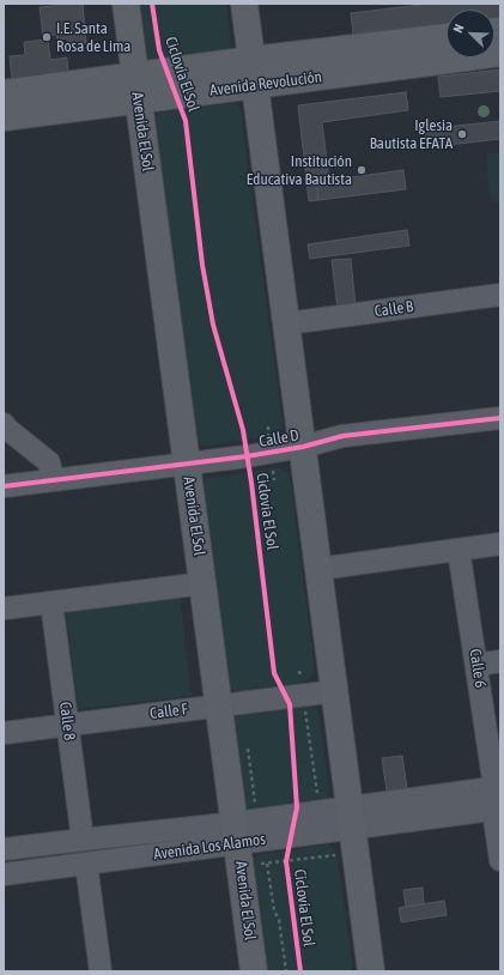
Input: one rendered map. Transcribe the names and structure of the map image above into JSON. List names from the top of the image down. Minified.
{"streets":{"main road":["Avenida Revolución","Avenida El Sol"],"street":["Calle B","Calle D","Calle 6","Calle F","Calle 8","Avenida Los Alamos"],"cycle path":["Ciclovía El Sol"]},"crossings":[["Ciclovía El Sol","Avenida Los Alamos"],["Avenida Revolución","Avenida El Sol"],["Avenida El Sol","Calle D"],["Avenida El Sol","Calle F"],["Avenida El Sol","Avenida Los Alamos"],["Calle 6","Avenida Los Alamos"],["Calle F","Calle 8"],["Calle 8","Avenida Los Alamos"]],"places":["I.E. Santa Rosa de Lima","Iglesia Bautista EFATA","Institución Educativa Bautista"],"north":"top left"}
